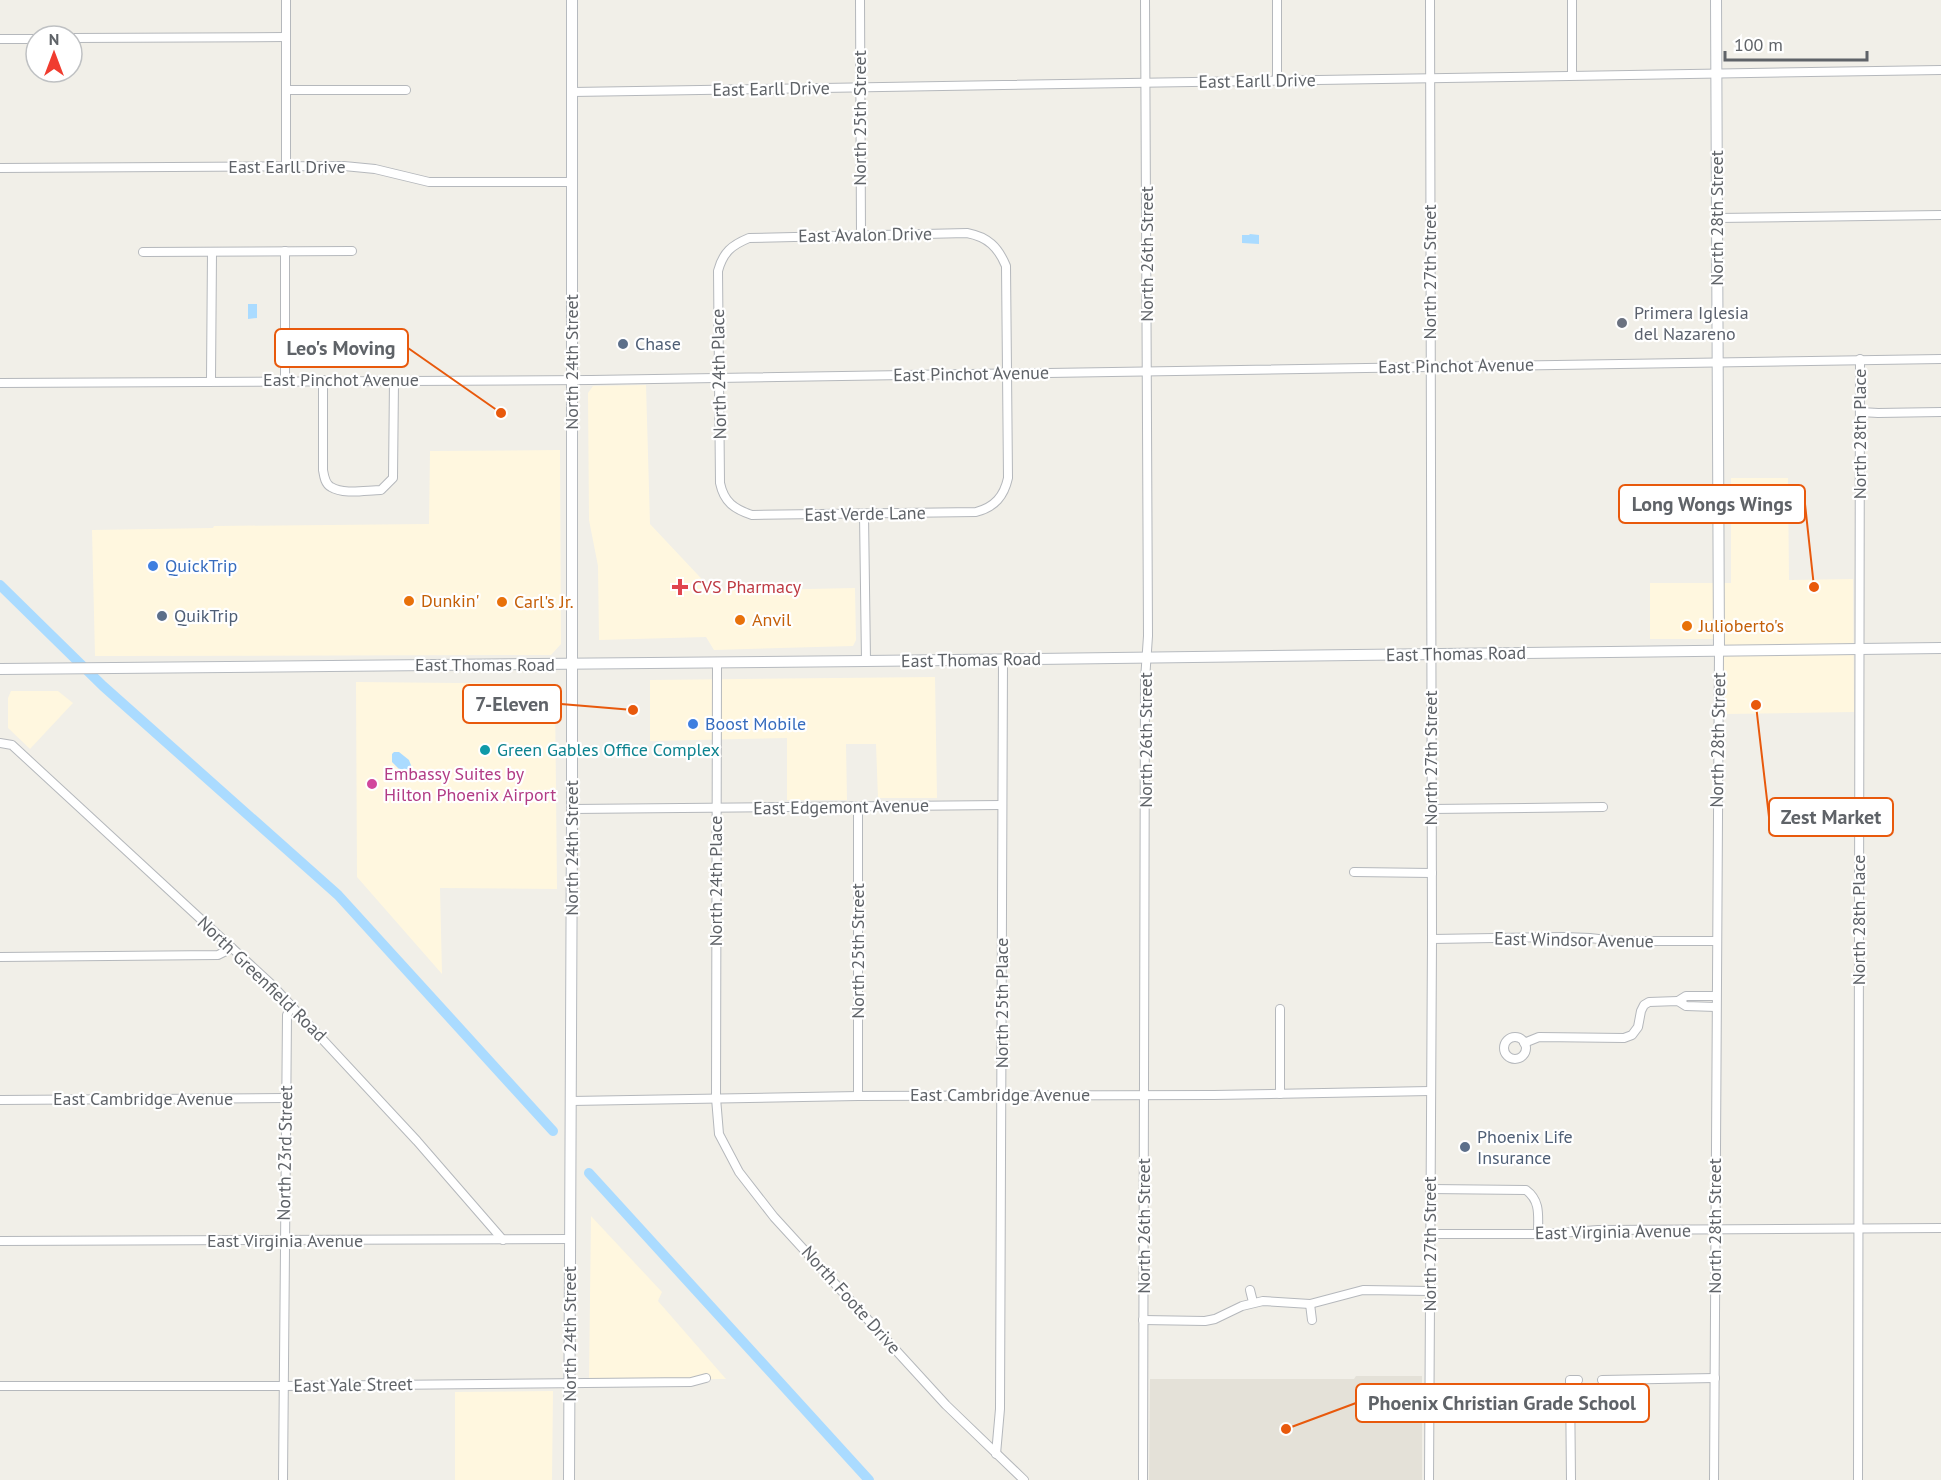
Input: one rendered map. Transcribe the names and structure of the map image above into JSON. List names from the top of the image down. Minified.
{"streets":{"main road":["North 28th Street","North 24th Street","East Thomas Road"],"street":["East Earll Drive","North 25th Street","East Avalon Drive","North 26th Street","North 27th Street","East Pinchot Avenue","North 24th Place","North 28th Place","East Verde Lane","East Edgemont Avenue","East Windsor Avenue","North Greenfield Road","North 25th Place","East Cambridge Avenue","North 23rd Street","East Virginia Avenue","North Foote Drive","East Yale Street"]},"crossings":[["East Earll Drive","North 25th Street"],["East Earll Drive","North 28th Street"],["East Earll Drive","North 26th Street"],["East Earll Drive","North 27th Street"],["East Earll Drive","North 24th Street"],["North 25th Street","East Avalon Drive"],["North 25th Street","East Edgemont Avenue"],["North 25th Street","East Cambridge Avenue"],["North 28th Street","East Pinchot Avenue"],["North 28th Street","East Thomas Road"],["North 28th Street","East Windsor Avenue"],["North 28th Street","East Virginia Avenue"],["East Avalon Drive","East Pinchot Avenue"],["East Avalon Drive","North 24th Place"],["East Avalon Drive","East Verde Lane"],["North 26th Street","East Pinchot Avenue"],["North 26th Street","East Thomas Road"],["North 26th Street","East Cambridge Avenue"],["North 27th Street","East Pinchot Avenue"],["North 27th Street","East Thomas Road"],["North 27th Street","East Windsor Avenue"],["North 27th Street","East Cambridge Avenue"],["North 27th Street","East Virginia Avenue"],["North 24th Street","East Pinchot Avenue"],["North 24th Street","East Thomas Road"],["North 24th Street","East Edgemont Avenue"],["North 24th Street","East Cambridge Avenue"],["North 24th Street","East Virginia Avenue"],["North 24th Street","East Yale Street"],["East Pinchot Avenue","North 24th Place"],["East Pinchot Avenue","North 28th Place"],["East Pinchot Avenue","East Verde Lane"],["North 24th Place","East Verde Lane"],["North 24th Place","East Thomas Road"],["North 24th Place","East Edgemont Avenue"],["North 24th Place","East Cambridge Avenue"],["North 24th Place","North Foote Drive"],["North 28th Place","East Thomas Road"],["North 28th Place","East Virginia Avenue"],["East Thomas Road","North 25th Place"],["East Edgemont Avenue","North 25th Place"],["North Greenfield Road","North 23rd Street"],["North Greenfield Road","East Virginia Avenue"],["North 25th Place","East Cambridge Avenue"],["North 25th Place","North Foote Drive"],["East Cambridge Avenue","North 23rd Street"],["East Cambridge Avenue","North Foote Drive"],["North 23rd Street","East Virginia Avenue"],["North 23rd Street","East Yale Street"]],"places":{"other":["Primera Iglesia del Nazareno","Chase","Leo's Moving","QuickTrip","Long Wongs Wings","Dunkin'","Carl's Jr.","QuikTrip","Anvil","Julioberto's","Zest Market","7-Eleven","Boost Mobile","Green Gables Office Complex","Embassy Suites by Hilton Phoenix Airport","Phoenix Life Insurance","Phoenix Christian Grade School"],"health":["CVS Pharmacy"]},"scale_bar":"100 m","north":"top"}
